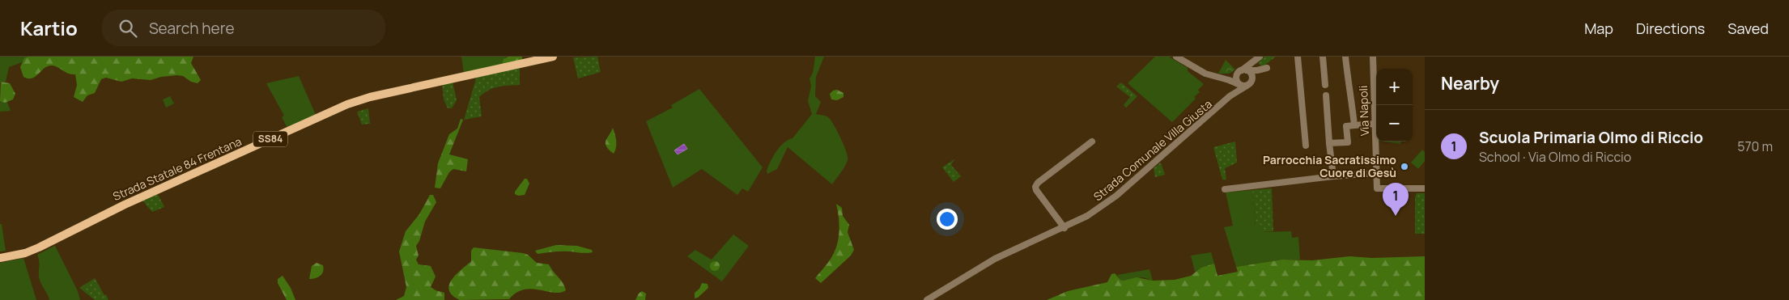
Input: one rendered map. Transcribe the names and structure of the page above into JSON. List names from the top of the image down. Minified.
{"streets":{"main road":["SS84","Strada Statale 84 Frentana"],"street":["Via Napoli","Strada Comunale Villa Giusta"]},"places":["Parrocchia Sacratissimo Cuore di Gesù"],"page":{"header":"Kartio","search":"Search here","nav":["Map","Directions","Saved"],"heading":"Nearby","map_buttons":["+","−"],"list":[{"mark":"1","name":"Scuola Primaria Olmo di Riccio","note":"School · Via Olmo di Riccio","value":"570 m"}],"pins":"1"}}
